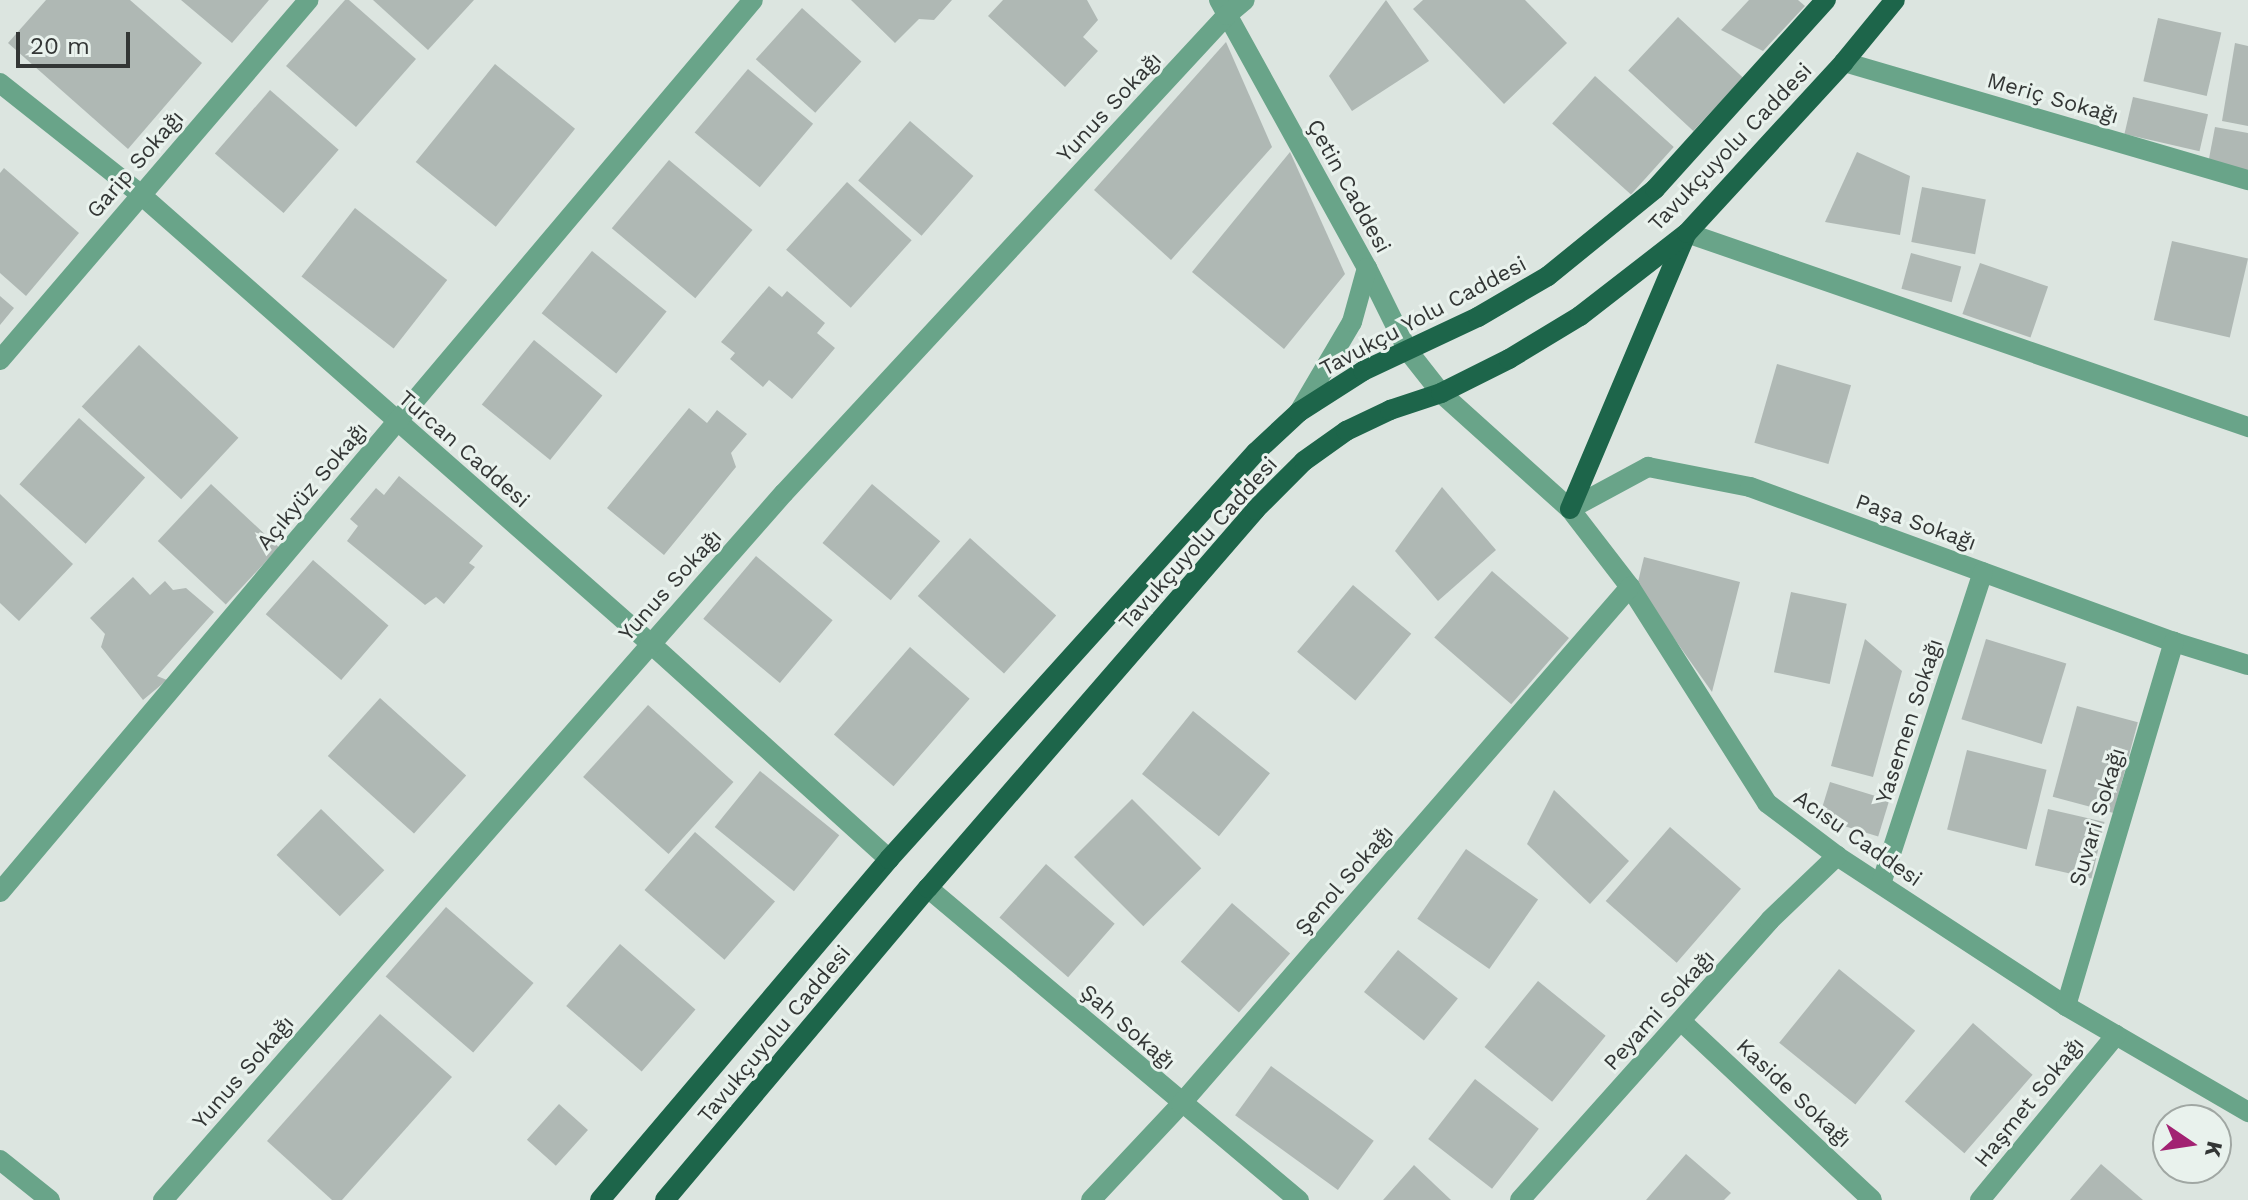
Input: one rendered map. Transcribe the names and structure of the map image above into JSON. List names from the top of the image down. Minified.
{"streets":{"main road":["Tavukçuyolu Caddesi","Tavukçu Yolu Caddesi"],"street":["Meriç Sokağı","Yunus Sokağı","Garip Sokağı","Çetin Caddesi","Turcan Caddesi","Açıkyüz Sokağı","Paşa Sokağı","Yasemen Sokağı","Suvari Sokağı","Acısu Caddesi","Şenol Sokağı","Peyami Sokağı","Şah Sokağı","Kaside Sokağı","Haşmet Sokağı"]},"crossings":[["Meriç Sokağı","Tavukçuyolu Caddesi"],["Yunus Sokağı","Çetin Caddesi"],["Yunus Sokağı","Turcan Caddesi"],["Tavukçuyolu Caddesi","Çetin Caddesi"],["Tavukçuyolu Caddesi","Tavukçu Yolu Caddesi"],["Tavukçuyolu Caddesi","Turcan Caddesi"],["Tavukçuyolu Caddesi","Acısu Caddesi"],["Tavukçuyolu Caddesi","Şah Sokağı"],["Garip Sokağı","Turcan Caddesi"],["Çetin Caddesi","Tavukçu Yolu Caddesi"],["Çetin Caddesi","Acısu Caddesi"],["Tavukçu Yolu Caddesi","Turcan Caddesi"],["Turcan Caddesi","Açıkyüz Sokağı"],["Paşa Sokağı","Yasemen Sokağı"],["Paşa Sokağı","Suvari Sokağı"],["Paşa Sokağı","Acısu Caddesi"],["Yasemen Sokağı","Acısu Caddesi"],["Suvari Sokağı","Acısu Caddesi"],["Acısu Caddesi","Şenol Sokağı"],["Acısu Caddesi","Peyami Sokağı"],["Acısu Caddesi","Haşmet Sokağı"],["Şenol Sokağı","Şah Sokağı"],["Peyami Sokağı","Kaside Sokağı"]],"scale_bar":"20 m","north":"right"}
